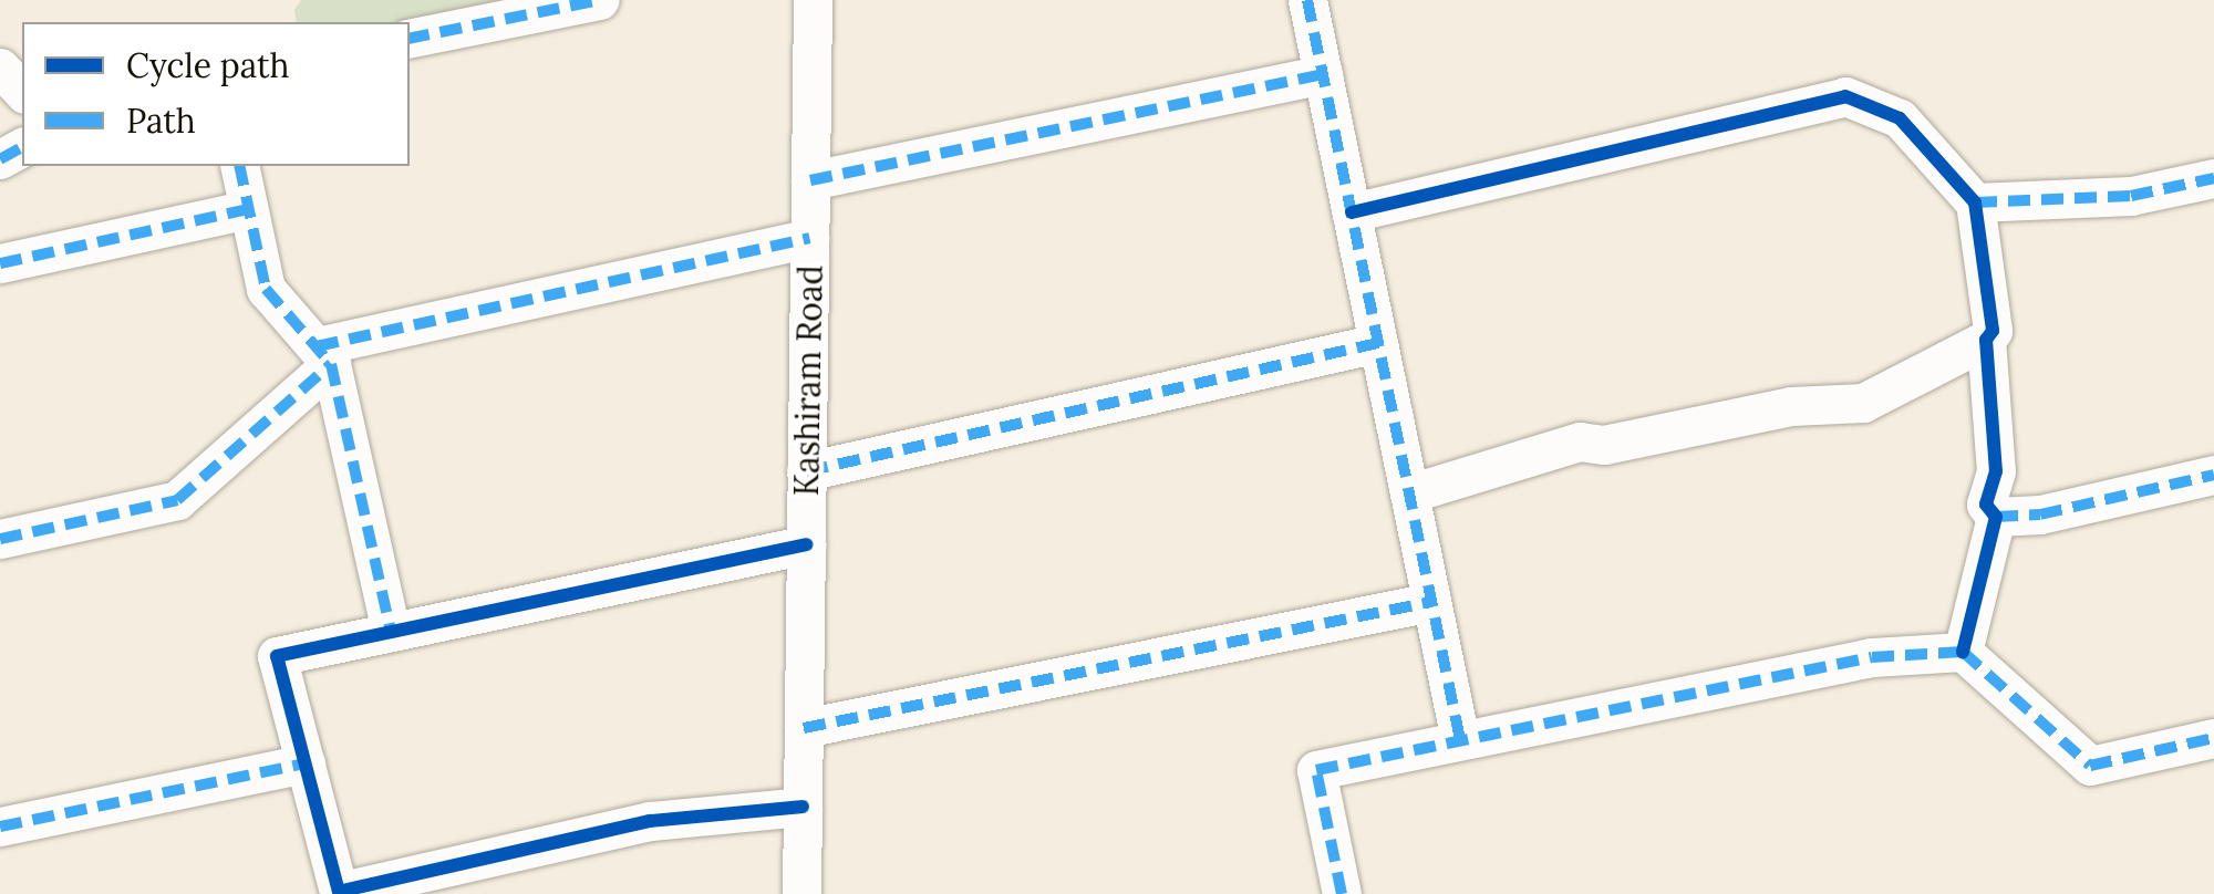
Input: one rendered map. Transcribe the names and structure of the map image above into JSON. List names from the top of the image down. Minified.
{"streets":{"street":["Kashiram Road"]},"legend":["Cycle path","Path"]}
